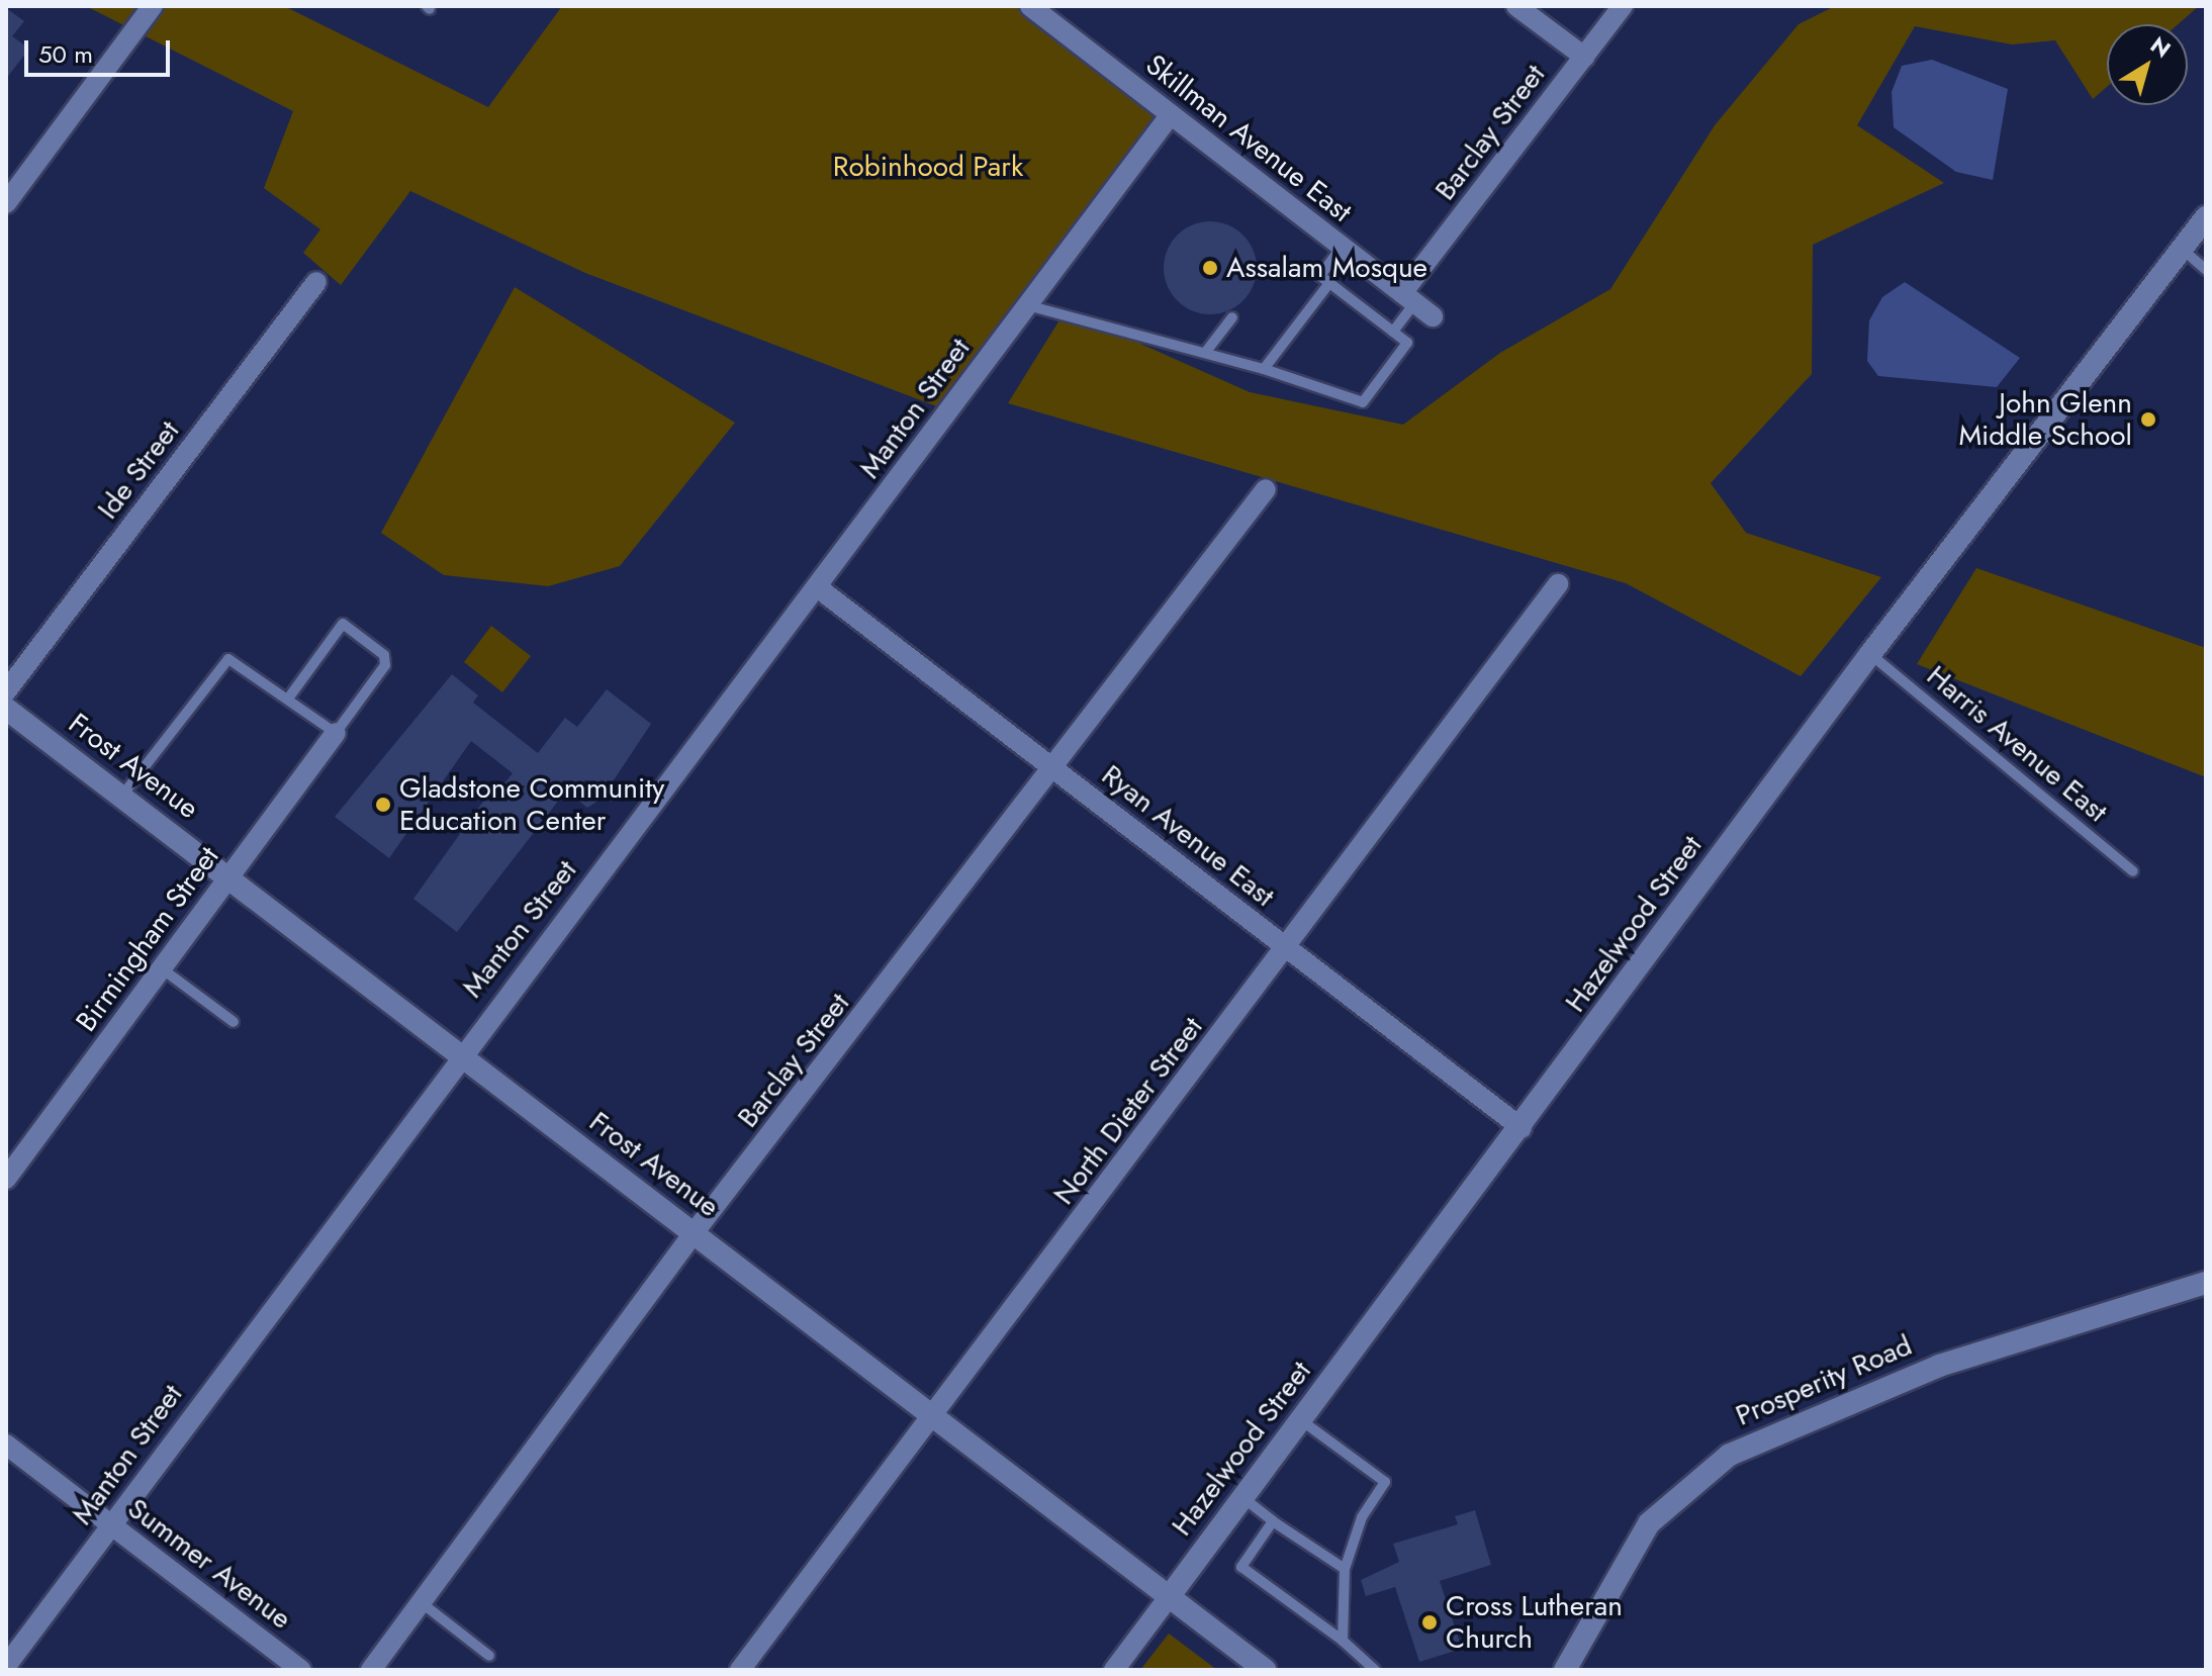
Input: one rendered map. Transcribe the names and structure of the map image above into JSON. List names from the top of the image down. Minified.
{"streets":{"street":["Barclay Street","Skillman Avenue East","Manton Street","Ide Street","Frost Avenue","Ryan Avenue East","Hazelwood Street","Birmingham Street","North Dieter Street","Prosperity Road","Summer Avenue"],"lane":["Harris Avenue East"]},"crossings":[["Barclay Street","Skillman Avenue East"],["Barclay Street","Frost Avenue"],["Barclay Street","Ryan Avenue East"],["Skillman Avenue East","Manton Street"],["Manton Street","Frost Avenue"],["Manton Street","Ryan Avenue East"],["Manton Street","Summer Avenue"],["Harris Avenue East","Hazelwood Street"],["Frost Avenue","Hazelwood Street"],["Frost Avenue","Birmingham Street"],["Frost Avenue","North Dieter Street"],["Ryan Avenue East","Hazelwood Street"],["Ryan Avenue East","North Dieter Street"]],"parks":["Robinhood Park"],"places":["Assalam Mosque","John Glenn Middle School","Gladstone Community Education Center","Cross Lutheran Church"],"scale_bar":"50 m","north":"top right"}
